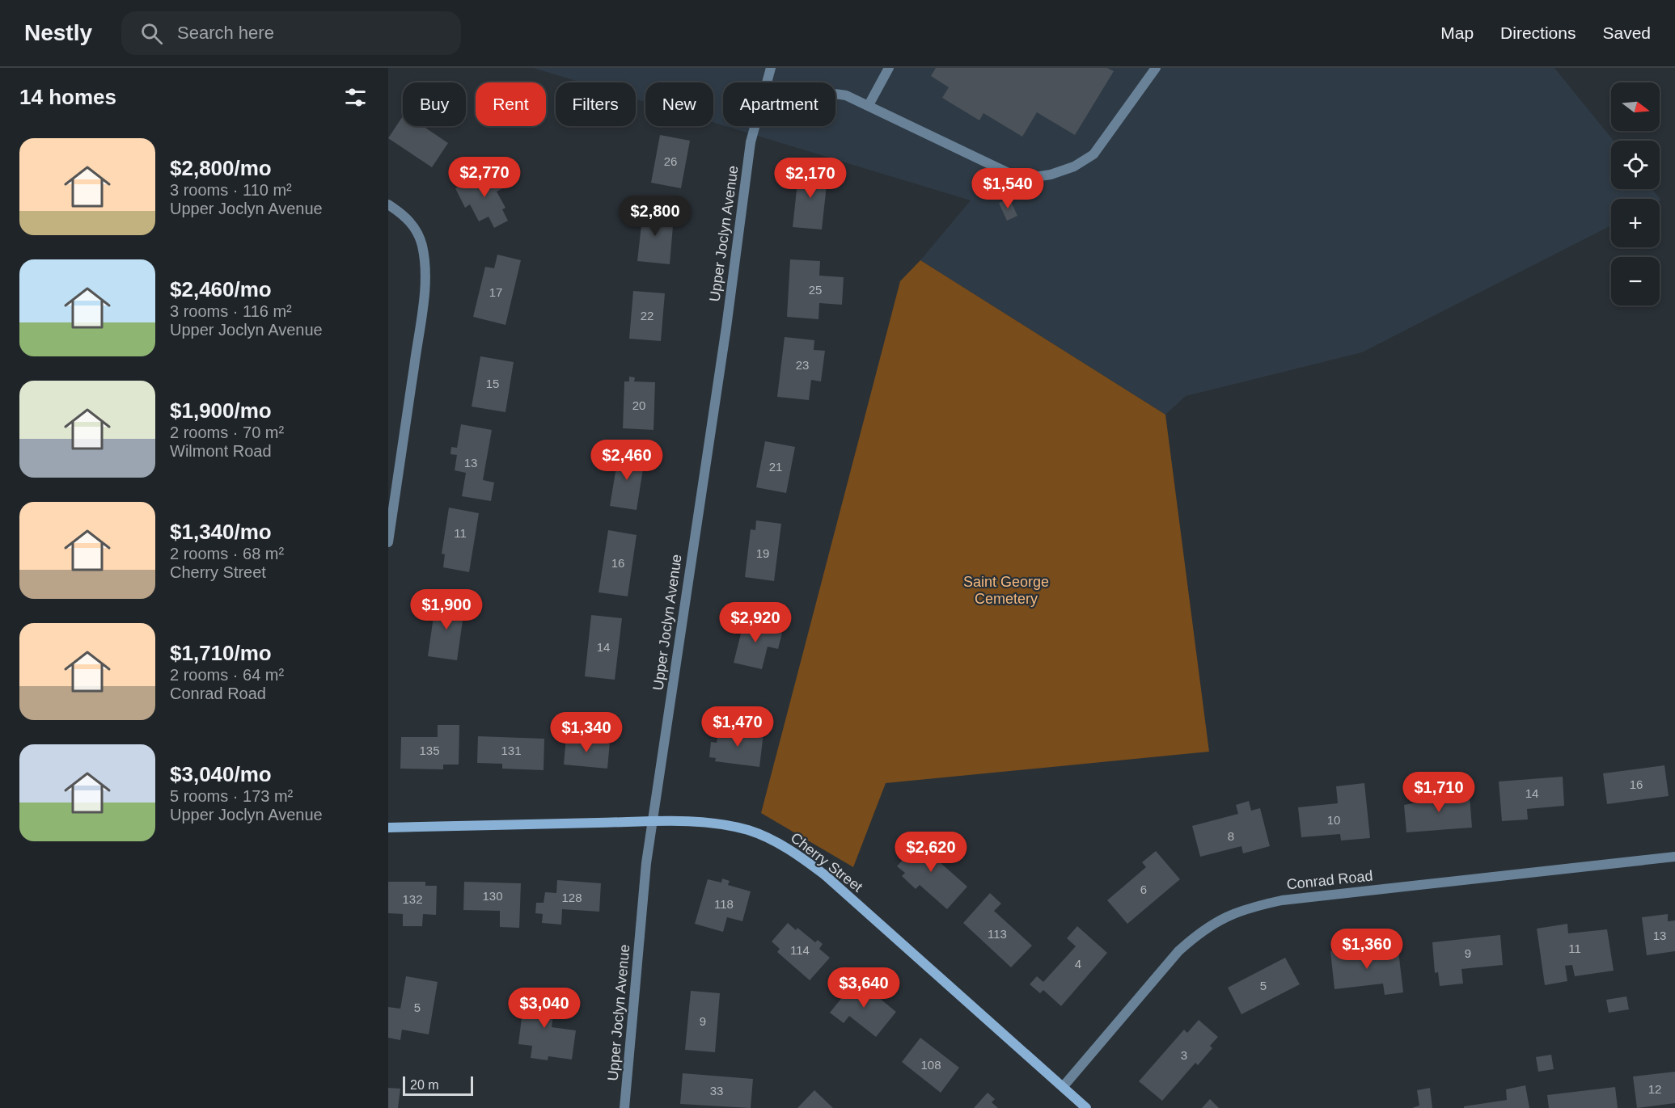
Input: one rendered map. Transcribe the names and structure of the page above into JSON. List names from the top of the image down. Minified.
{"streets":{"street":["Upper Joclyn Avenue","Cherry Street","Conrad Road"]},"crossings":[["Upper Joclyn Avenue","Cherry Street"],["Cherry Street","Conrad Road"]],"parks":["Saint George Cemetery"],"house_numbers":["26","25","17","22","23","15","20","13","21","11","19","16","14","135","131","16","14","10","8","6","130","128","132","118","113","13","11","114","9","4","5","5","9","3","108","12","33"],"scale_bar":"20 m","north":"right","page":{"header":"Nestly","search":"Search here","nav":["Map","Directions","Saved"],"heading":"14 homes","map_buttons":["+","−"],"chip":["Buy","Rent","Filters","New","Apartment"],"list":[{"name":"$2,800/mo","note":"3 rooms · 110 m² · Upper Joclyn Avenue"},{"name":"$2,460/mo","note":"3 rooms · 116 m² · Upper Joclyn Avenue"},{"name":"$1,900/mo","note":"2 rooms · 70 m² · Wilmont Road"},{"name":"$1,340/mo","note":"2 rooms · 68 m² · Cherry Street"},{"name":"$1,710/mo","note":"2 rooms · 64 m² · Conrad Road"},{"name":"$3,040/mo","note":"5 rooms · 173 m² · Upper Joclyn Avenue"}],"price":["$2,770","$2,170","$1,540","$2,800","$2,460","$1,900","$2,920","$1,470","$1,340","$1,710","$2,620","$1,360","$3,640","$3,040"],"scale":"20 m"}}
